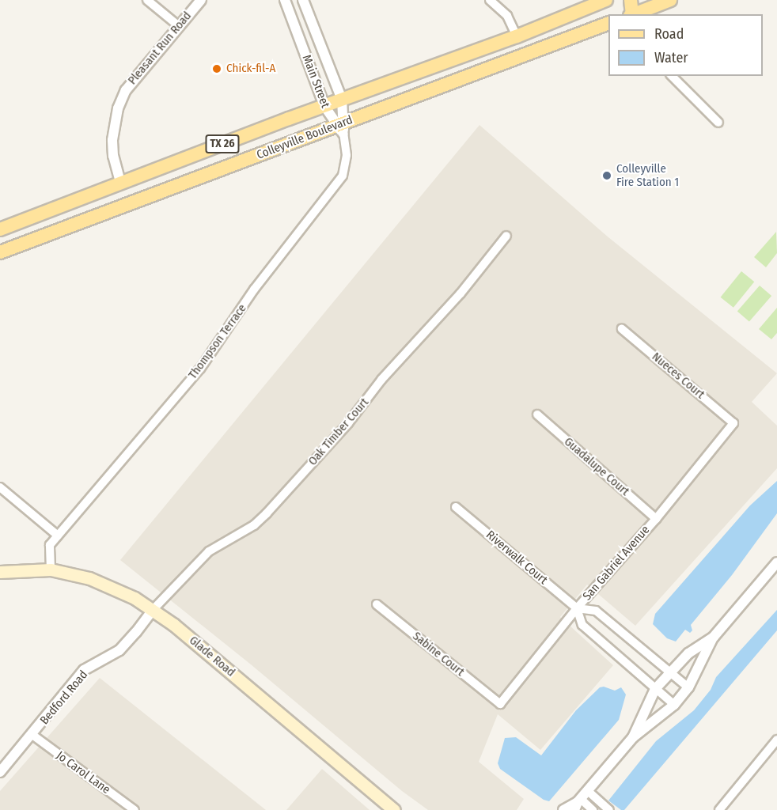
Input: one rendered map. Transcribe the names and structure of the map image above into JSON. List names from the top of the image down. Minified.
{"streets":{"main road":["Colleyville Boulevard","TX 26","Glade Road"],"street":["Pleasant Run Road","Main Street","Thompson Terrace","Nueces Court","Oak Timber Court","Guadalupe Court","Riverwalk Court","San Gabriel Avenue","Sabine Court","Bedford Road","Jo Carol Lane"]},"crossings":[["Pleasant Run Road","Colleyville Boulevard"],["Main Street","Colleyville Boulevard"],["Main Street","Thompson Terrace"],["Colleyville Boulevard","Thompson Terrace"],["Thompson Terrace","Glade Road"],["Nueces Court","San Gabriel Avenue"],["Oak Timber Court","Glade Road"],["Oak Timber Court","Bedford Road"],["Guadalupe Court","San Gabriel Avenue"],["Riverwalk Court","San Gabriel Avenue"],["San Gabriel Avenue","Sabine Court"],["Glade Road","Bedford Road"],["Bedford Road","Jo Carol Lane"]],"places":["Chick-fil-A","Colleyville Fire Station 1"],"legend":["Road","Water"]}
